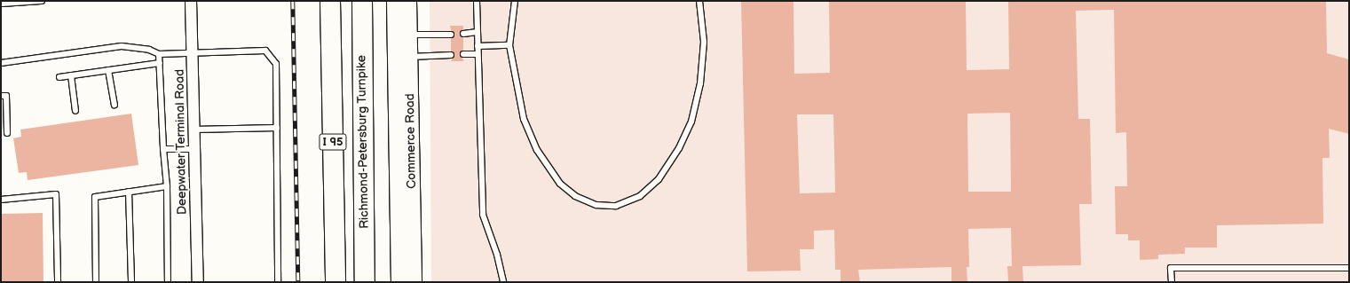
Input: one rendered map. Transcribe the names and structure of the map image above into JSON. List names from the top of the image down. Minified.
{"streets":{"highway":["I 95","Richmond-Petersburg Turnpike"],"main road":["Commerce Road"],"street":["Deepwater Terminal Road"]}}
